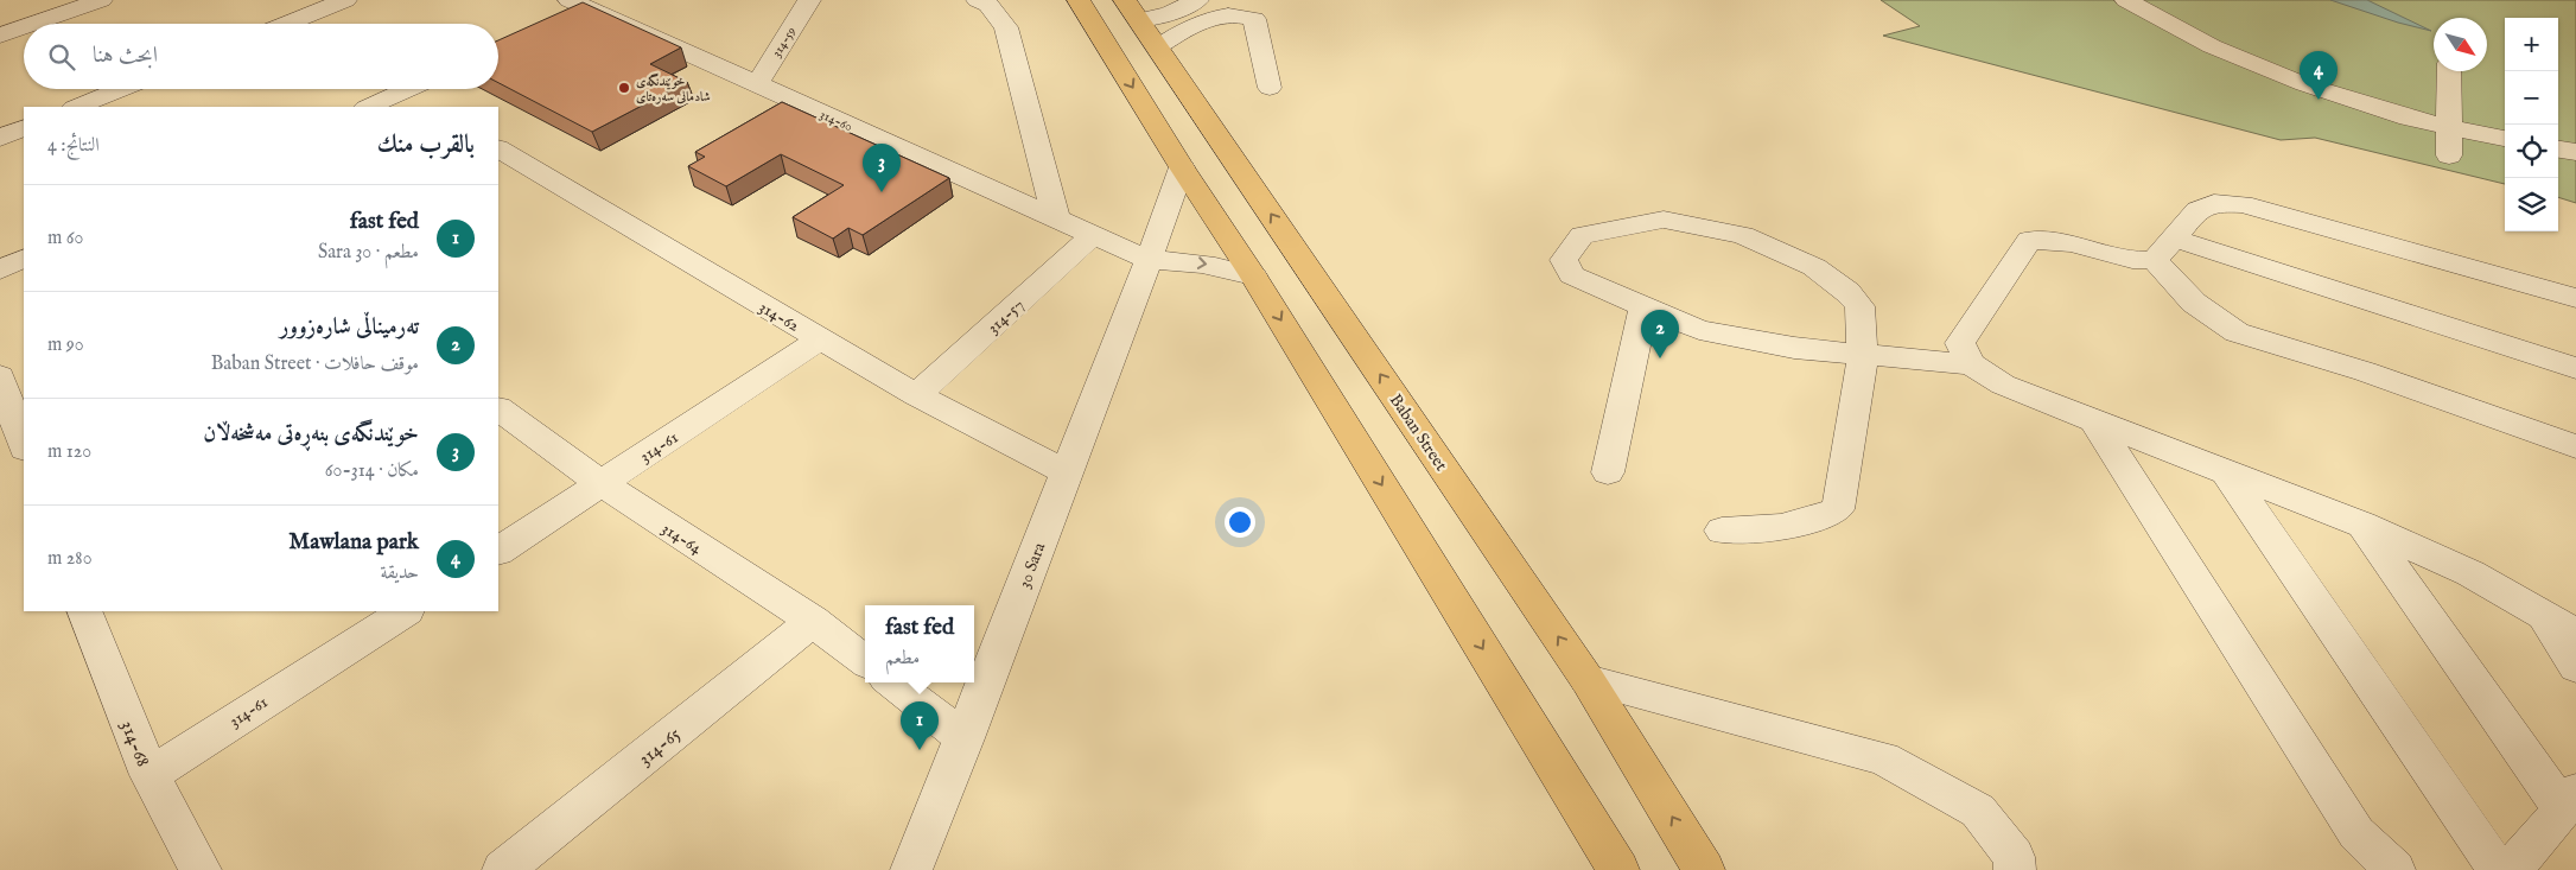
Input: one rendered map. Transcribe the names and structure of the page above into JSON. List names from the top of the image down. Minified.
{"streets":{"main road":["Baban Street"],"street":["314-59","314-60","314-62","314-57","314-61","314-64","30 Sara","314-68","314-65"]},"crossings":[["314-59","314-60"],["314-60","314-57"],["314-60","30 Sara"],["314-62","314-57"],["314-62","314-61"],["314-62","30 Sara"],["314-61","314-64"],["314-61","314-68"],["314-64","314-65"]],"places":["خوێندنگەی شادمانی سەرەتای"],"north":"bottom right","page":{"map_buttons":["+","−"],"search":"ابحث هنا","pins":["4","3","2","1"],"heading":["بالقرب منك","النتائج: 4"],"list":[{"mark":"1","name":"fast fed","note":"مطعم · 30 Sara","value":"60 m"},{"mark":"2","name":"تەرمیناڵی شارەزوور","note":"موقف حافلات · Baban Street","value":"90 m"},{"mark":"3","name":"خوێندنگەی بنەڕەتی مەشخەڵان","note":"مكان · 314-60","value":"120 m"},{"mark":"4","name":"Mawlana park","note":"حديقة","value":"280 m"}],"popup":["fast fed","مطعم"]}}
